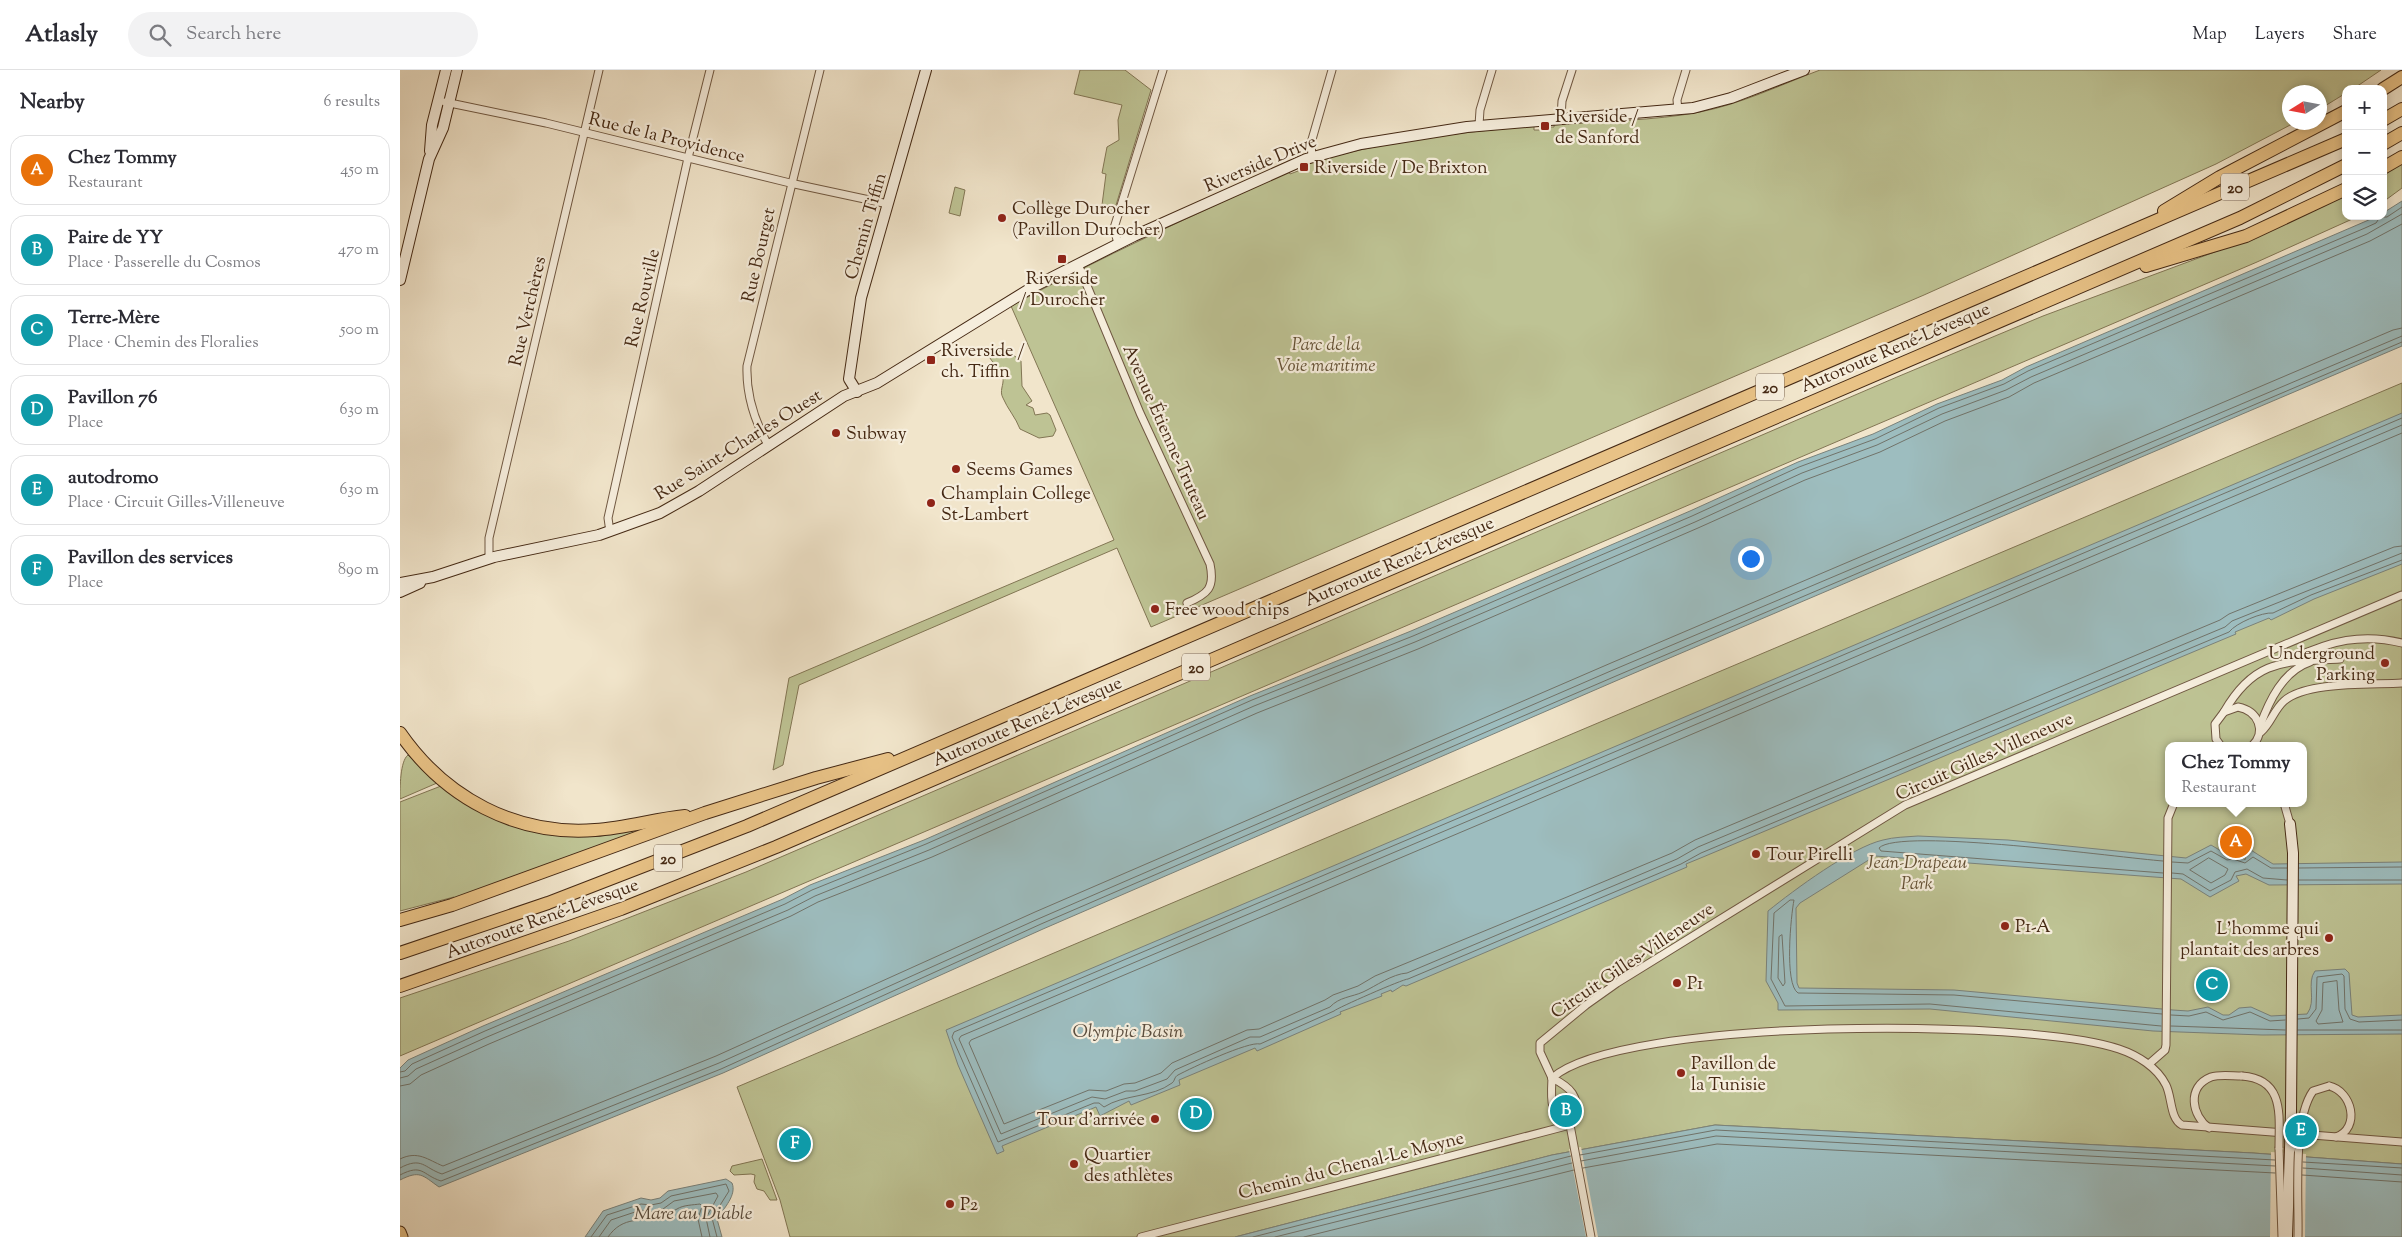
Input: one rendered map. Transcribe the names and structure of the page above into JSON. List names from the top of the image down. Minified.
{"streets":{"highway":["20","Autoroute René-Lévesque"],"street":["Rue de la Providence","Riverside Drive","Chemin Tiffin","Rue Bourget","Rue Rouville","Rue Verchères","Avenue Étienne-Truteau","Rue Saint-Charles Ouest","Circuit Gilles-Villeneuve","Chemin du Chenal-Le Moyne"]},"crossings":[["Rue de la Providence","Chemin Tiffin"],["Rue de la Providence","Rue Bourget"],["Rue de la Providence","Rue Rouville"],["Rue de la Providence","Rue Verchères"],["Riverside Drive","Chemin Tiffin"],["Riverside Drive","Avenue Étienne-Truteau"],["Riverside Drive","Rue Saint-Charles Ouest"],["Chemin Tiffin","Rue Saint-Charles Ouest"],["Rue Bourget","Rue Saint-Charles Ouest"],["Rue Rouville","Rue Saint-Charles Ouest"],["Rue Verchères","Rue Saint-Charles Ouest"]],"water":["Olympic Basin","Mare au Diable"],"parks":["Parc de la Voie maritime","Jean-Drapeau Park"],"places":{"transit":["Riverside / de Sanford","Riverside / De Brixton","Riverside / Durocher","Riverside / ch. Tiffin"],"other":["Collège Durocher (Pavillon Durocher)","Subway","Seems Games","Champlain College St-Lambert","Free wood chips","Underground Parking","Tour Pirelli","P1-A","L'homme qui plantait des arbres","P1","Pavillon de la Tunisie","Tour d'arrivée","Quartier des athlètes","P2"]},"north":"left","page":{"header":"Atlasly","search":"Search here","nav":["Map","Layers","Share"],"heading":["Nearby","6 results"],"map_buttons":["+","−"],"list":[{"mark":"A","name":"Chez Tommy","note":"Restaurant","value":"450 m"},{"mark":"B","name":"Paire de YY","note":"Place · Passerelle du Cosmos","value":"470 m"},{"mark":"C","name":"Terre-Mère","note":"Place · Chemin des Floralies","value":"500 m"},{"mark":"D","name":"Pavillon 76","note":"Place","value":"630 m"},{"mark":"E","name":"autodromo","note":"Place · Circuit Gilles-Villeneuve","value":"630 m"},{"mark":"F","name":"Pavillon des services","note":"Place","value":"890 m"}],"popup":["Chez Tommy","Restaurant"],"pins":["A","C","B","D","E","F"]}}
